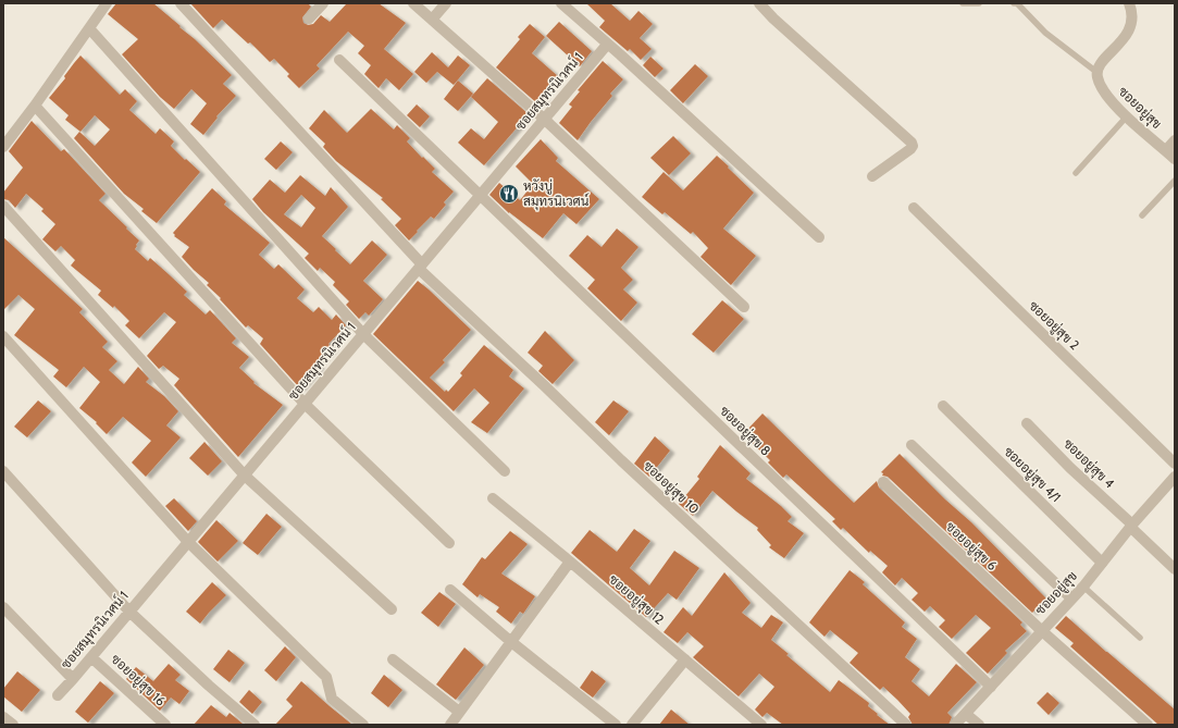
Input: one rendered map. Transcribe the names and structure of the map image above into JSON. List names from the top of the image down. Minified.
{"streets":{"street":["ซอยสมุทรนิเวศน์ 1","ซอยอยู่สุข","ซอยอยู่สุข 2","ซอยอยู่สุข 8","ซอยอยู่สุข 4","ซอยอยู่สุข 4/1","ซอยอยู่สุข 10","ซอยอยู่สุข 6","ซอยอยู่สุข 12","ซอยอยู่สุข 16"]},"crossings":[["ซอยสมุทรนิเวศน์ 1","ซอยอยู่สุข 8"],["ซอยสมุทรนิเวศน์ 1","ซอยอยู่สุข 10"],["ซอยสมุทรนิเวศน์ 1","ซอยอยู่สุข 16"],["ซอยอยู่สุข","ซอยอยู่สุข 8"],["ซอยอยู่สุข","ซอยอยู่สุข 4"],["ซอยอยู่สุข","ซอยอยู่สุข 4/1"],["ซอยอยู่สุข","ซอยอยู่สุข 6"]],"places":{"restaurant":["หวังบู่ สมุทรนิเวศน์"]}}
